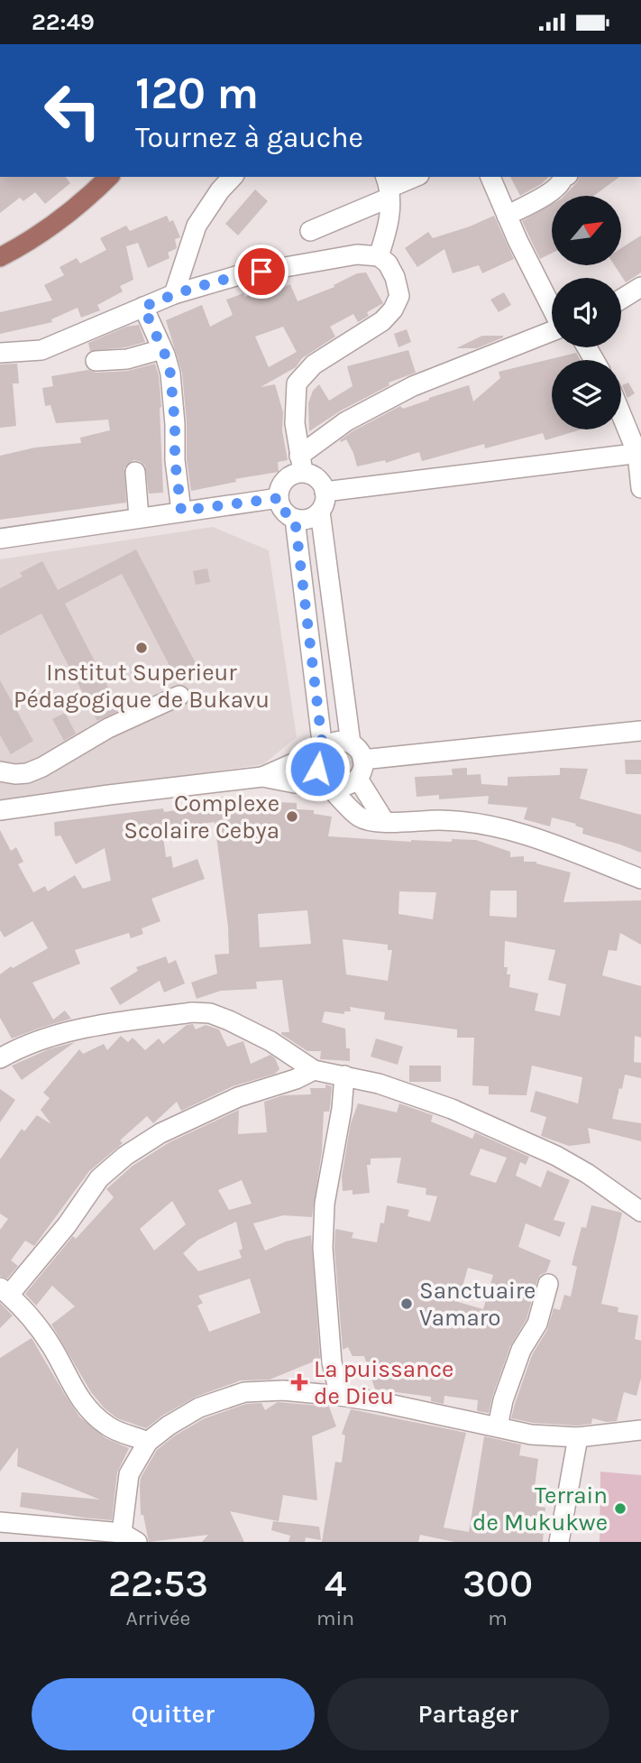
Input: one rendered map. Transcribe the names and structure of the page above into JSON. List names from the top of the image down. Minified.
{"places":{"other":["Institut Superieur Pédagogique de Bukavu","Complexe Scolaire Cebya","Sanctuaire Vamaro","Terrain de Mukukwe"],"health":["La puissance de Dieu"]},"north":"top right","page":{"status":"22:49","turn":["120 m","Tournez à gauche"],"eta":["22:53","Arrivée","4","min","300","m"],"buttons":["Quitter","Partager"]}}
